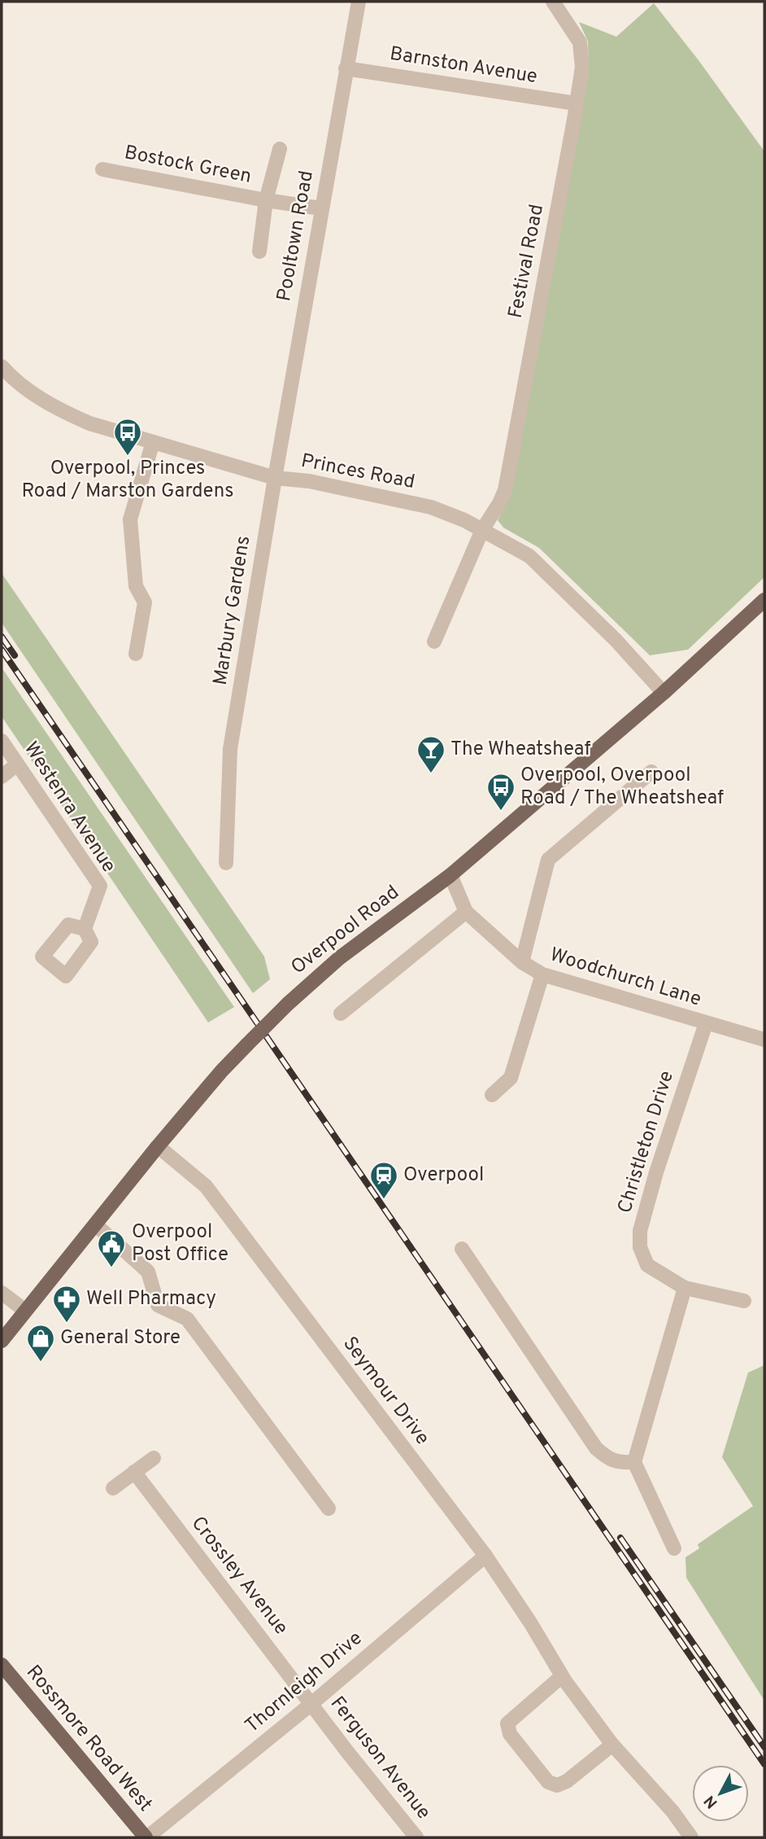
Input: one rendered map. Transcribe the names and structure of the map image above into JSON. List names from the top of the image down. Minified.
{"streets":{"main road":["Overpool Road","Rossmore Road West"],"street":["Barnston Avenue","Bostock Green","Pooltown Road","Festival Road","Princes Road","Marbury Gardens","Westenra Avenue","Woodchurch Lane","Christleton Drive","Seymour Drive","Crossley Avenue","Thornleigh Drive","Ferguson Avenue"]},"crossings":[["Barnston Avenue","Pooltown Road"],["Barnston Avenue","Festival Road"],["Bostock Green","Pooltown Road"],["Pooltown Road","Princes Road"],["Pooltown Road","Marbury Gardens"],["Festival Road","Princes Road"],["Princes Road","Marbury Gardens"],["Princes Road","Overpool Road"],["Overpool Road","Woodchurch Lane"],["Overpool Road","Seymour Drive"],["Woodchurch Lane","Christleton Drive"],["Seymour Drive","Thornleigh Drive"],["Crossley Avenue","Thornleigh Drive"],["Crossley Avenue","Ferguson Avenue"],["Thornleigh Drive","Rossmore Road West"],["Thornleigh Drive","Ferguson Avenue"]],"places":{"bus stop":["Overpool, Princes Road / Marston Gardens","Overpool, Overpool Road / The Wheatsheaf"],"bar":["The Wheatsheaf"],"station":["Overpool"],"public building":["Overpool Post Office"],"pharmacy":["Well Pharmacy"],"shop":["General Store"]},"north":"bottom left"}
